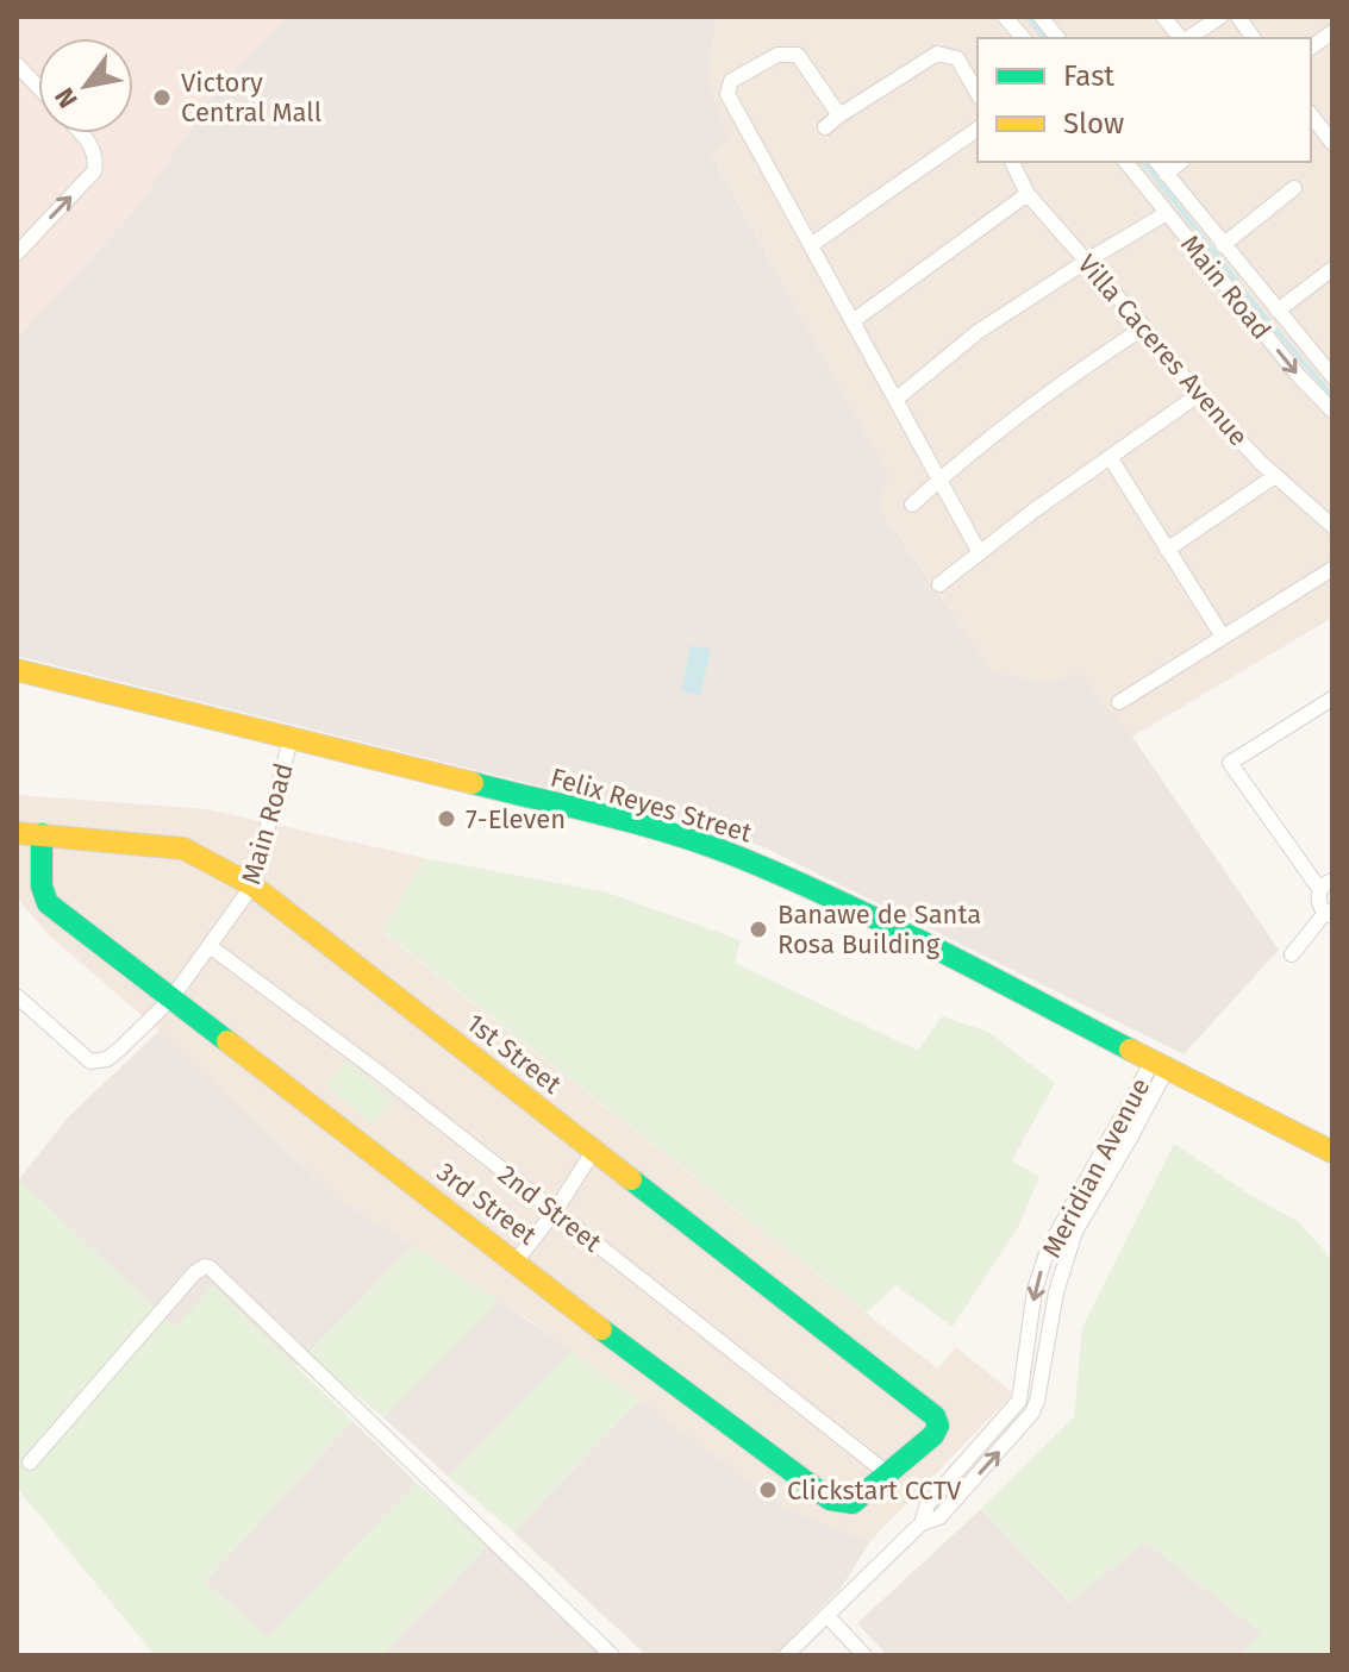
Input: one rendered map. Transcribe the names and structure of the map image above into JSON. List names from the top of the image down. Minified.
{"streets":{"street":["Main Road","Villa Caceres Avenue","Felix Reyes Street","1st Street","Meridian Avenue","3rd Street","2nd Street"]},"crossings":[["Main Road","Felix Reyes Street"],["Main Road","1st Street"],["Main Road","3rd Street"],["Main Road","2nd Street"],["Felix Reyes Street","Meridian Avenue"],["1st Street","3rd Street"],["3rd Street","2nd Street"]],"places":["Victory Central Mall","7-Eleven","Banawe de Santa Rosa Building","Clickstart CCTV"],"legend":["Fast","Slow"],"north":"bottom left"}
